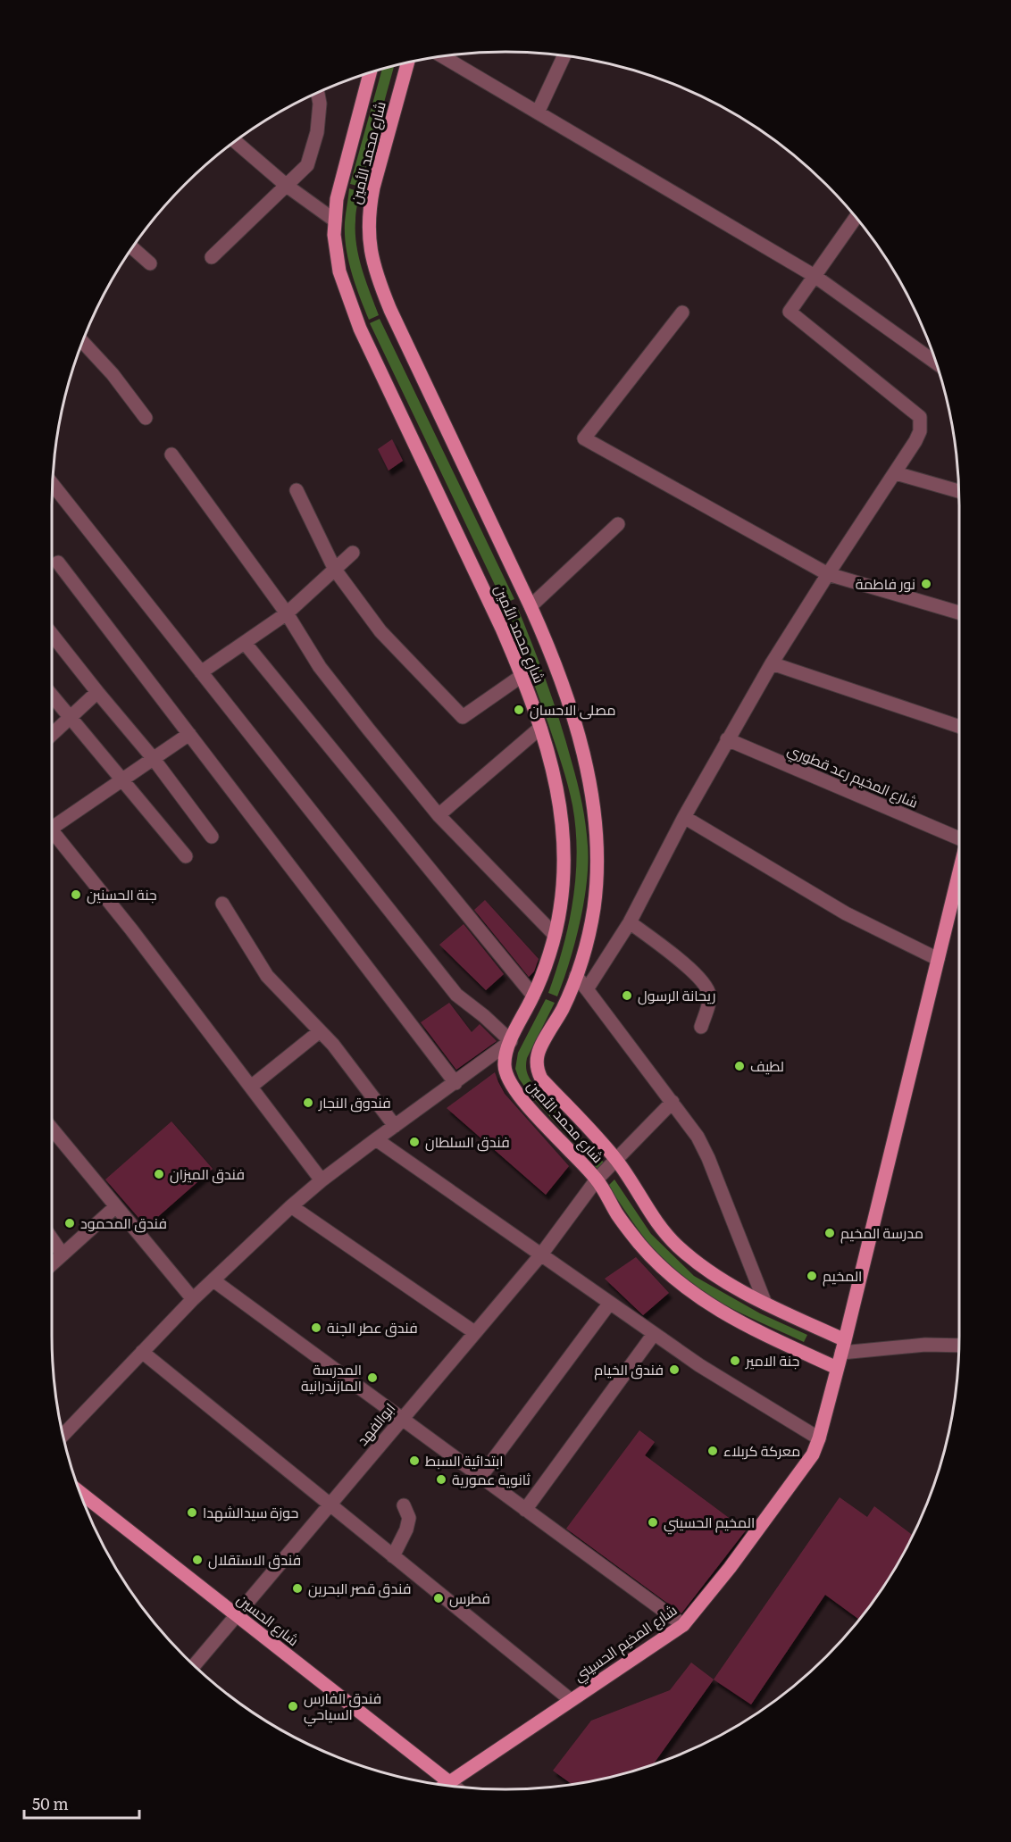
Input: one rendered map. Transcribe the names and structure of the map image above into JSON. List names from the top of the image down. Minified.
{"streets":{"main road":["شارع محمد الأمين","شارع الحسين","شارع المخيم الحسيني"],"street":["شارع المخيم رعد قطوري","ابوالفهد"]},"crossings":[["شارع محمد الأمين","ابوالفهد"],["شارع محمد الأمين","شارع المخيم الحسيني"],["ابوالفهد","شارع الحسين"],["شارع الحسين","شارع المخيم الحسيني"]],"places":["نور فاطمة","مصلى الاحسان","جنة الحسنين","ريحانة الرسول","لطيف","فندوق النجار","فندق السلطان","فندق الميزان","فندق المحمود","مدرسة المخيم","المخيم","فندق عطر الجنة","جنة الامير","فندق الخيام","المدرسة المازندرانية","معركة كربلاء","ابتدائية السبط","ثانوية عمورية","حوزة سيدالشهدا","المخيم الحسيني","فندق الاستقلال","فندق قصر البحرين","فطرس","فندق الفارس السياحي"],"scale_bar":"50 m"}
